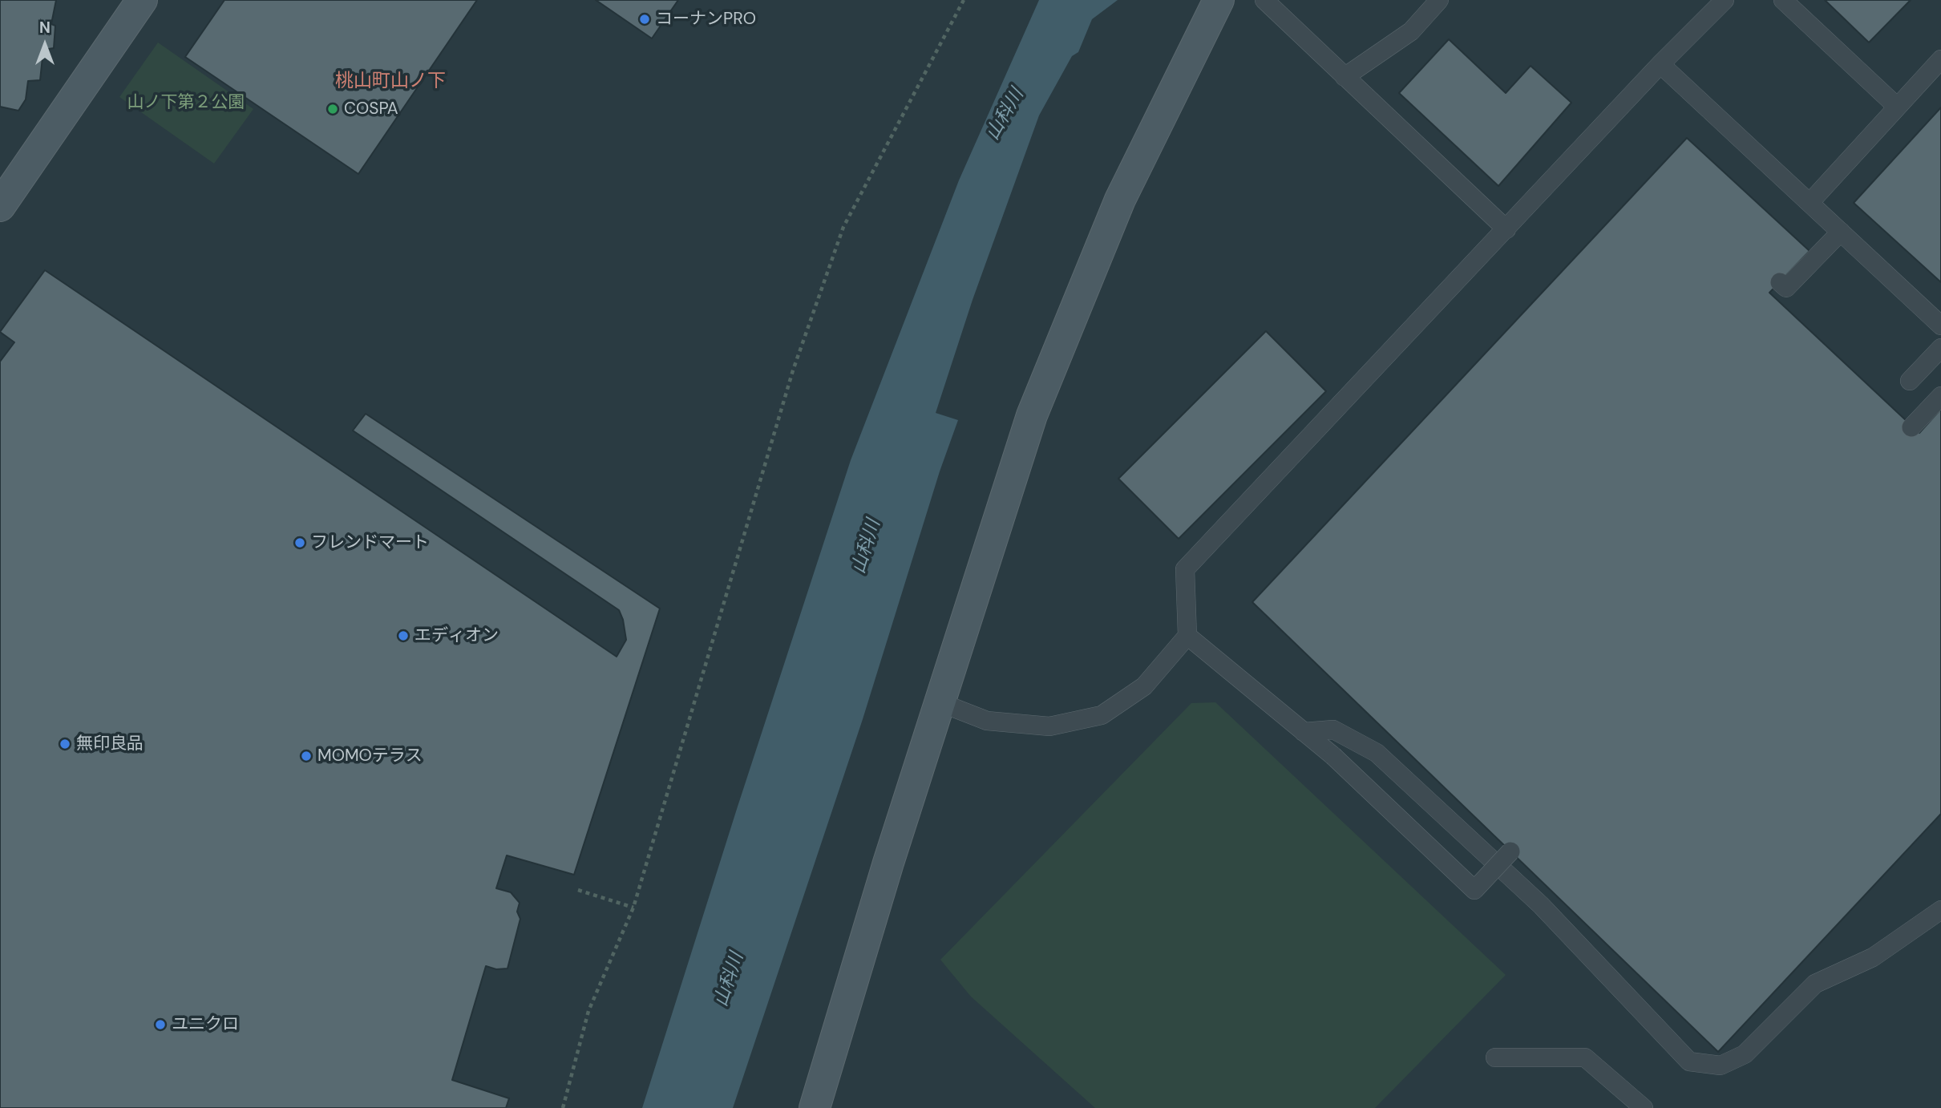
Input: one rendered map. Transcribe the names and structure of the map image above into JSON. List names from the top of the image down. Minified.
{"districts":["桃山町山ノ下"],"water":["山科川"],"parks":["山ノ下第２公園"],"places":["コーナンPRO","COSPA","フレンドマート","エディオン","無印良品","MOMOテラス","ユニクロ"],"north":"top"}
